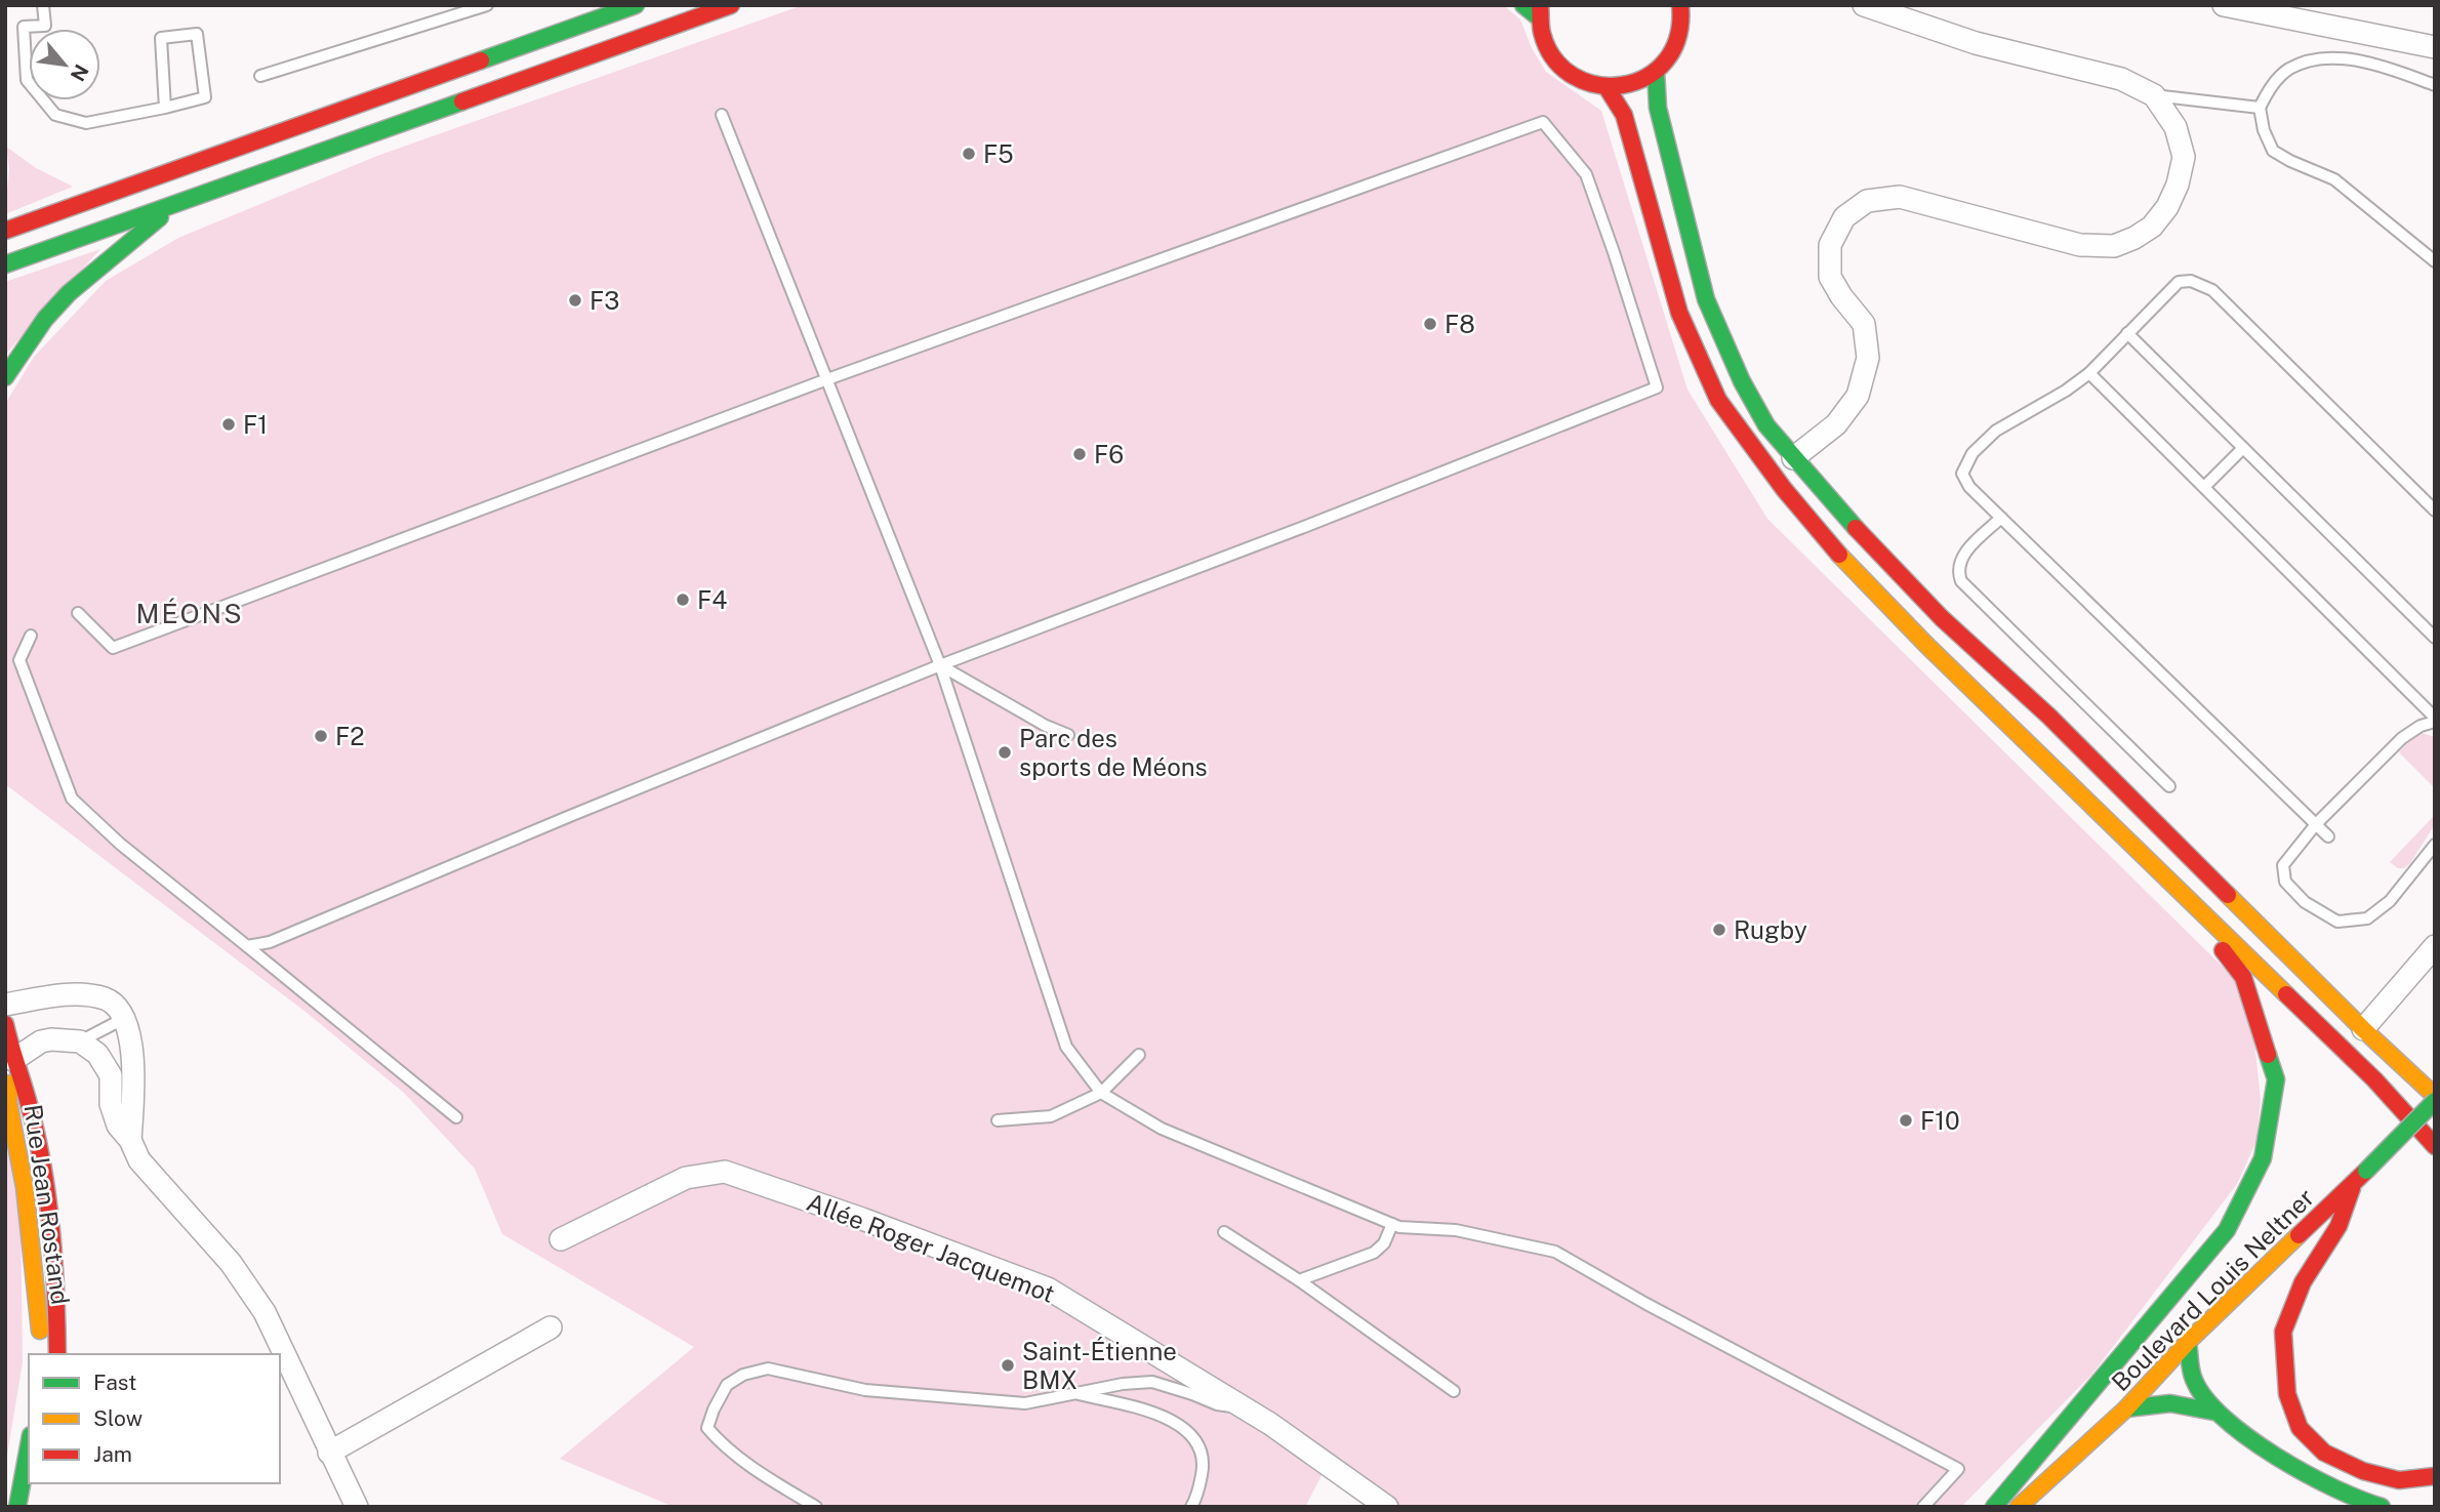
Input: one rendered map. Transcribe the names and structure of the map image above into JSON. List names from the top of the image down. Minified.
{"streets":{"main road":["Rue Jean Rostand","Boulevard Louis Neltner"],"street":["Allée Roger Jacquemot"]},"districts":["MÉONS"],"places":["F5","F3","F8","F1","F6","F4","F2","Parc des sports de Méons","Rugby","F10","Saint-Étienne BMX"],"legend":["Fast","Slow","Jam"],"north":"bottom right"}
